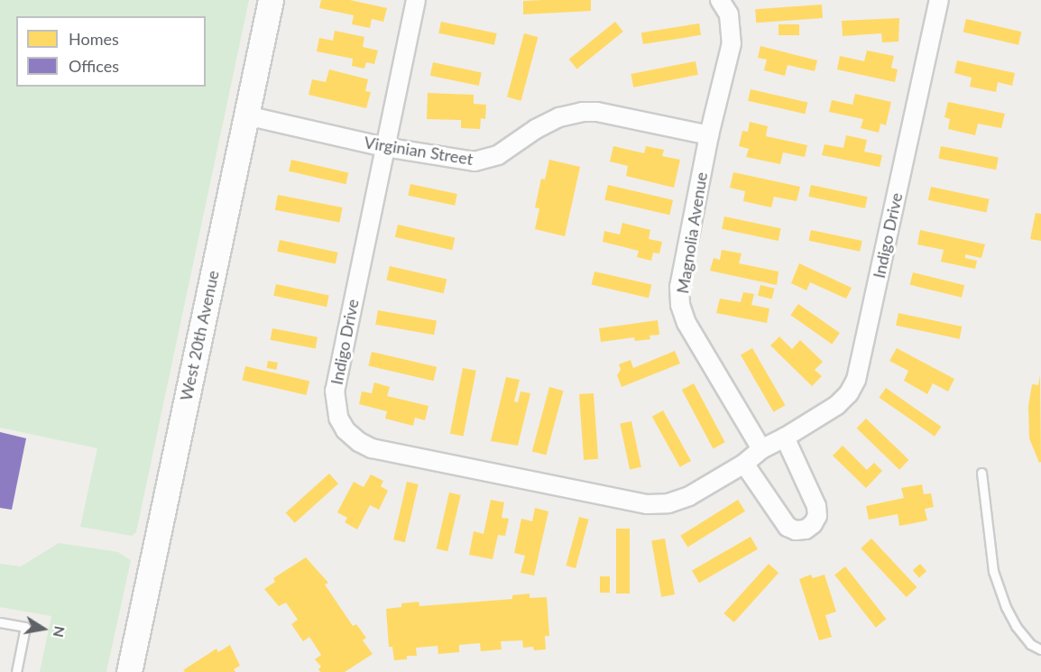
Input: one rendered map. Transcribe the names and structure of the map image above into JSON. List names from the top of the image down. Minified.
{"streets":{"main road":["West 20th Avenue"],"street":["Virginian Street","Magnolia Avenue","Indigo Drive"]},"crossings":[["Virginian Street","Magnolia Avenue"],["Virginian Street","Indigo Drive"],["Virginian Street","West 20th Avenue"],["Magnolia Avenue","Indigo Drive"]],"legend":["Homes","Offices"],"north":"right"}
